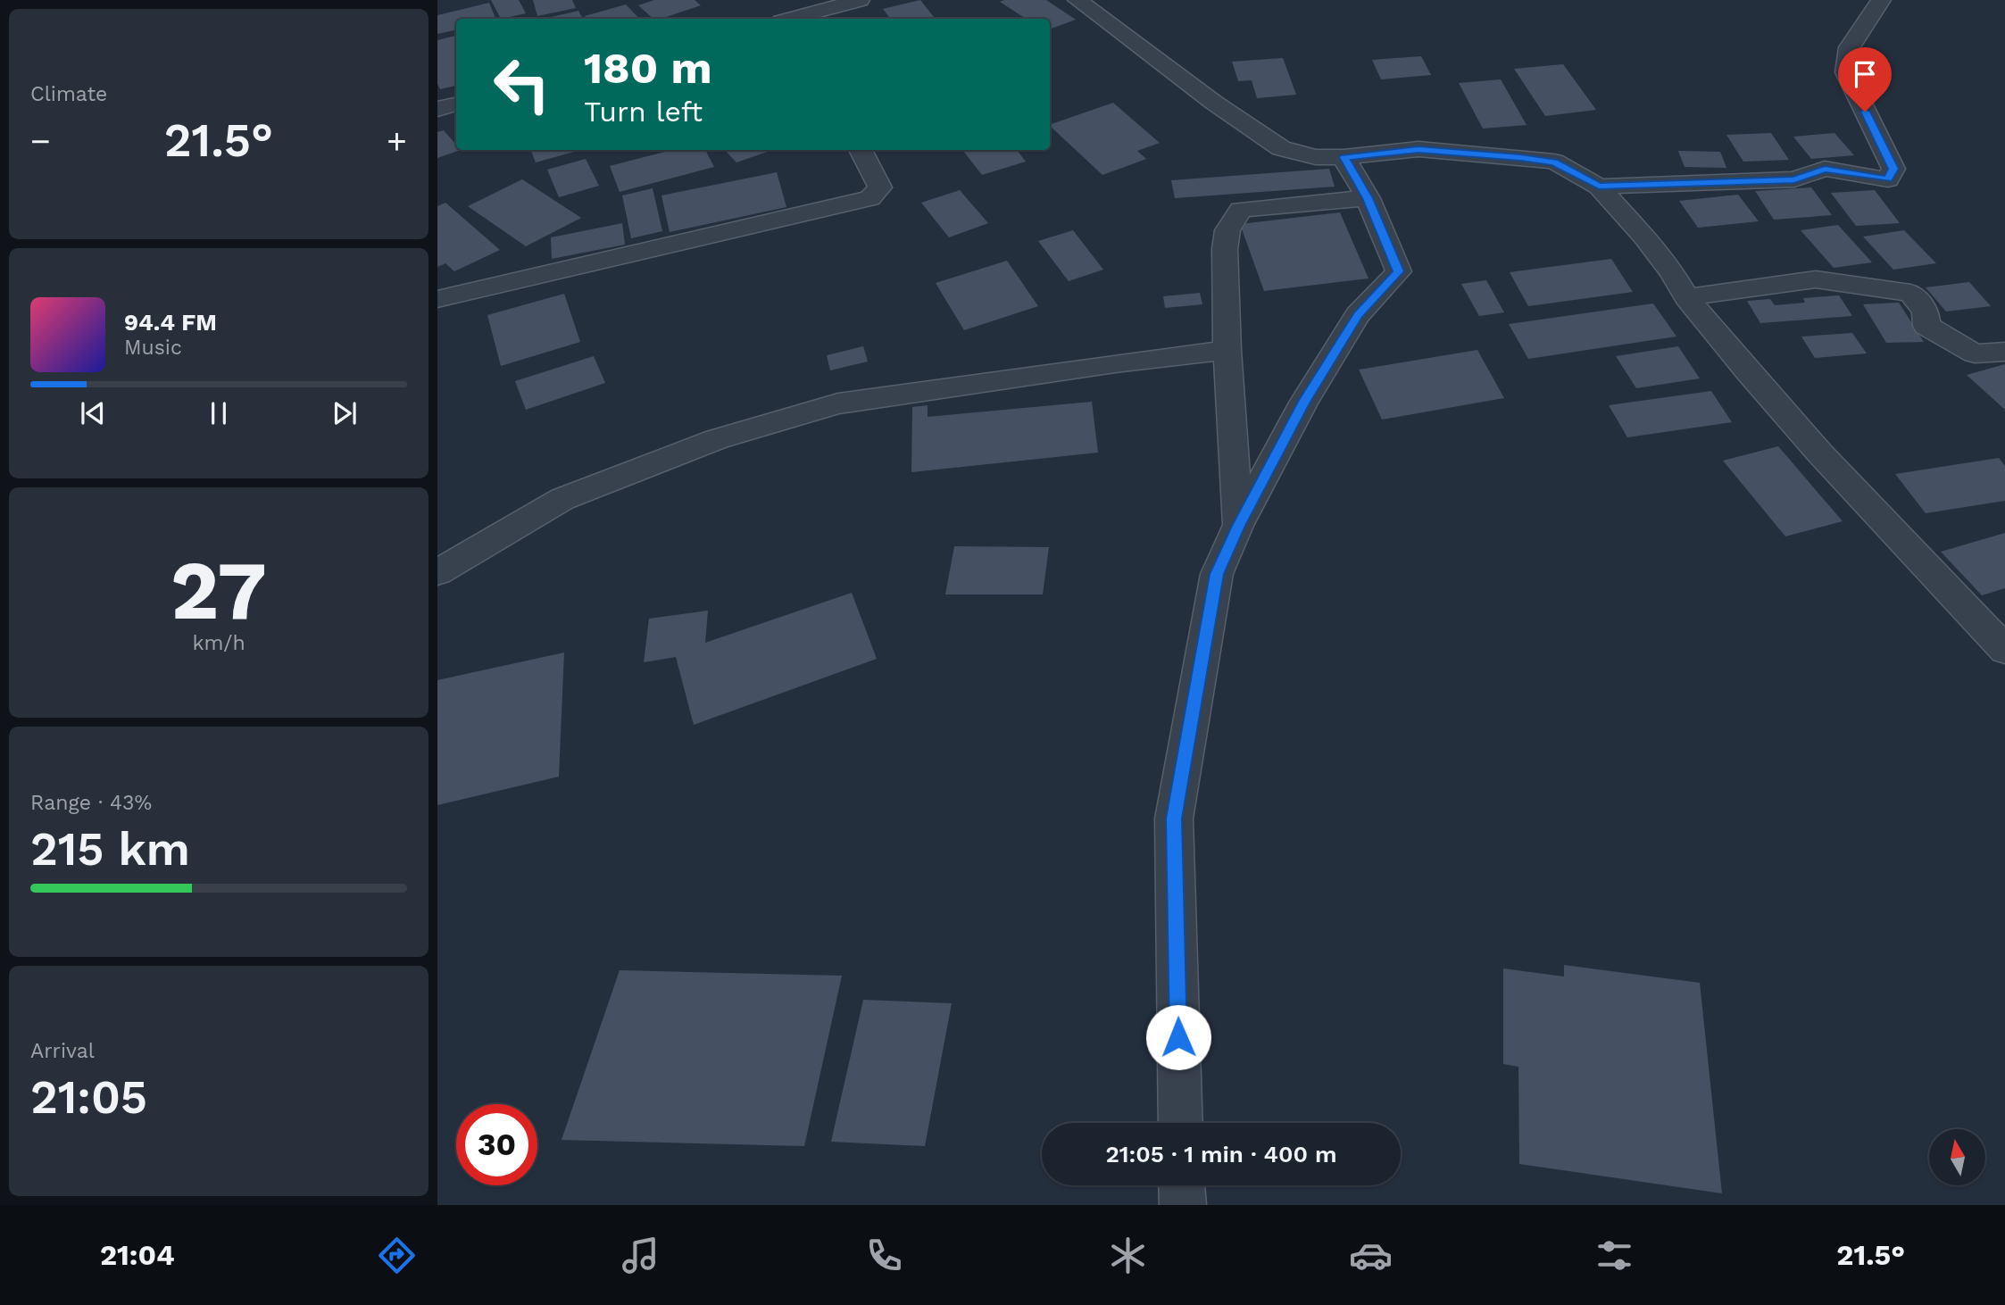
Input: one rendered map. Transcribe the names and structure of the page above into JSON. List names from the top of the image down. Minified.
{"north":"top","page":{"tile":["Climate",["27","km/h"],["Range · 43%","215 km"],["Arrival","21:05"]],"turn":["180 m","Turn left"],"heat":["−","21.5°","+"],"song":["94.4 FM","Music"],"limit":"30","trip":"21:05 · 1 min · 400 m","tabs":["21:04","21.5°"]}}
